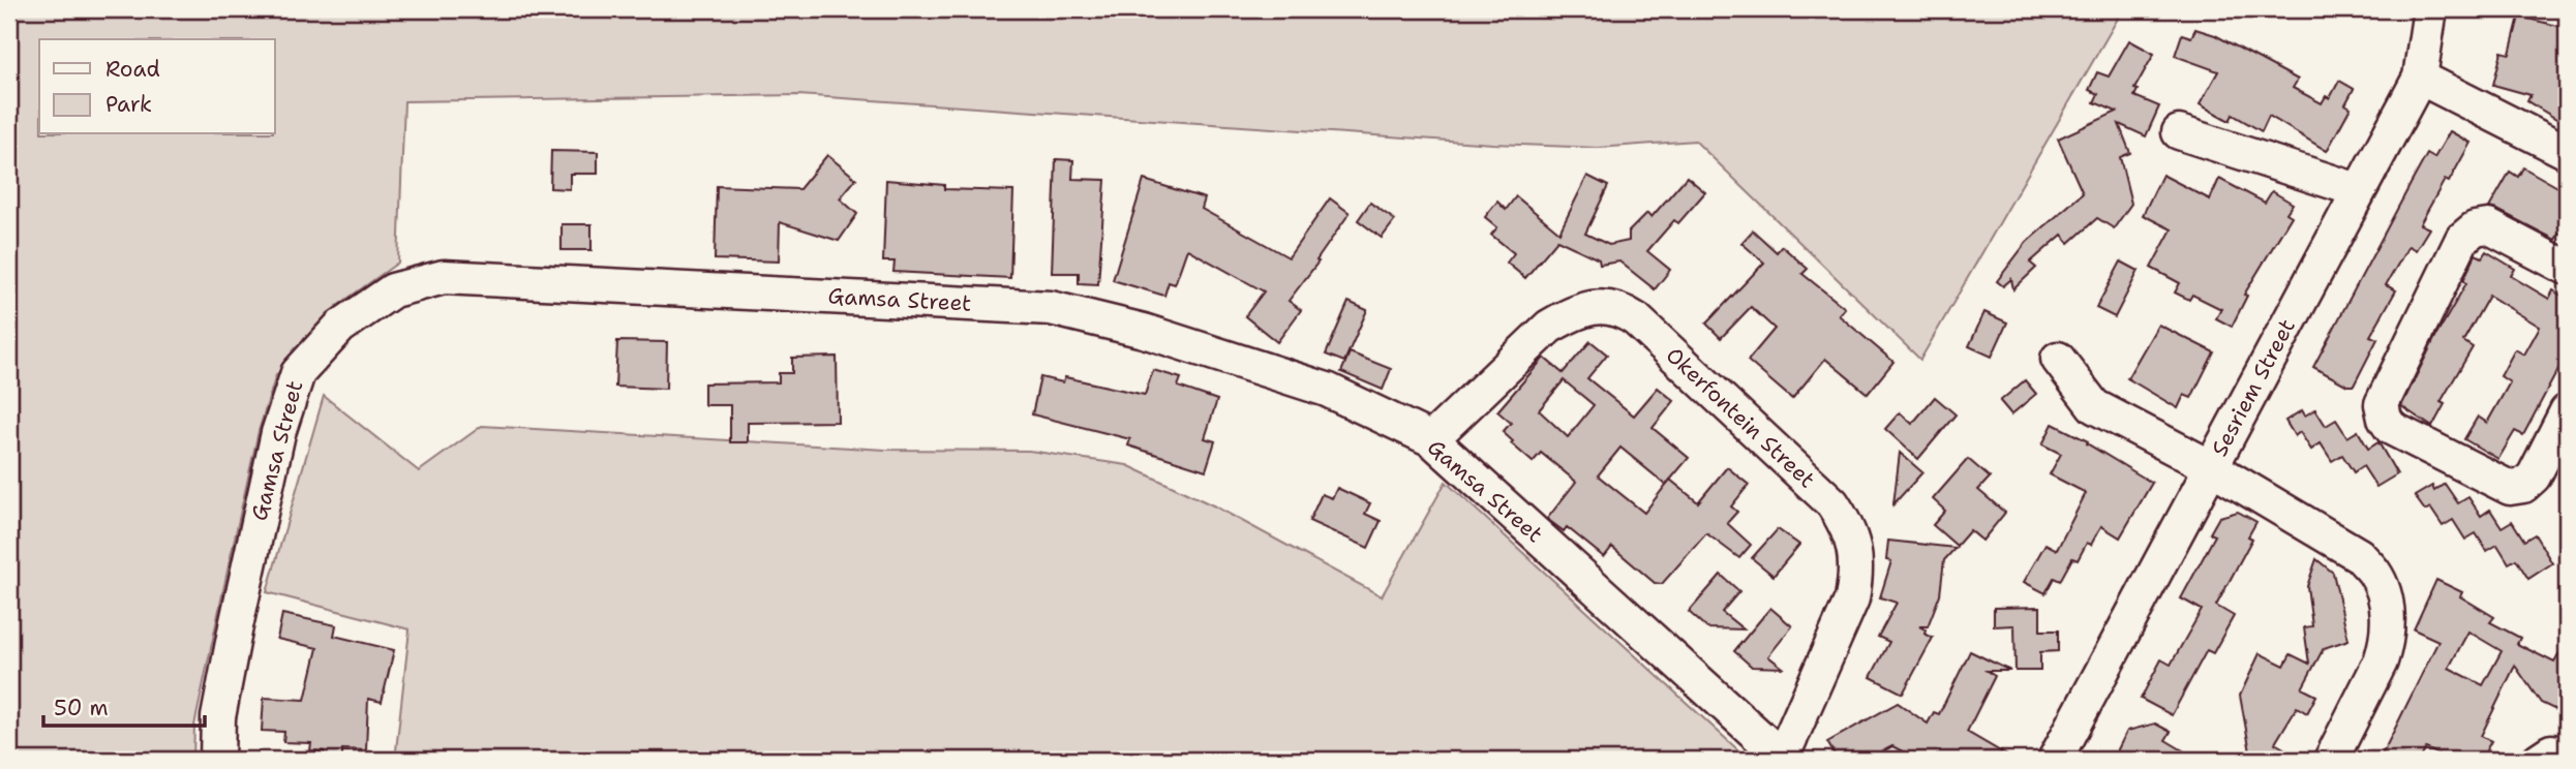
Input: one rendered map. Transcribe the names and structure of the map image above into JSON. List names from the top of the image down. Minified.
{"streets":{"street":["Gamsa Street","Sesriem Street","Okerfontein Street"]},"crossings":[["Gamsa Street","Okerfontein Street"]],"legend":["Road","Park"],"scale_bar":"50 m"}
